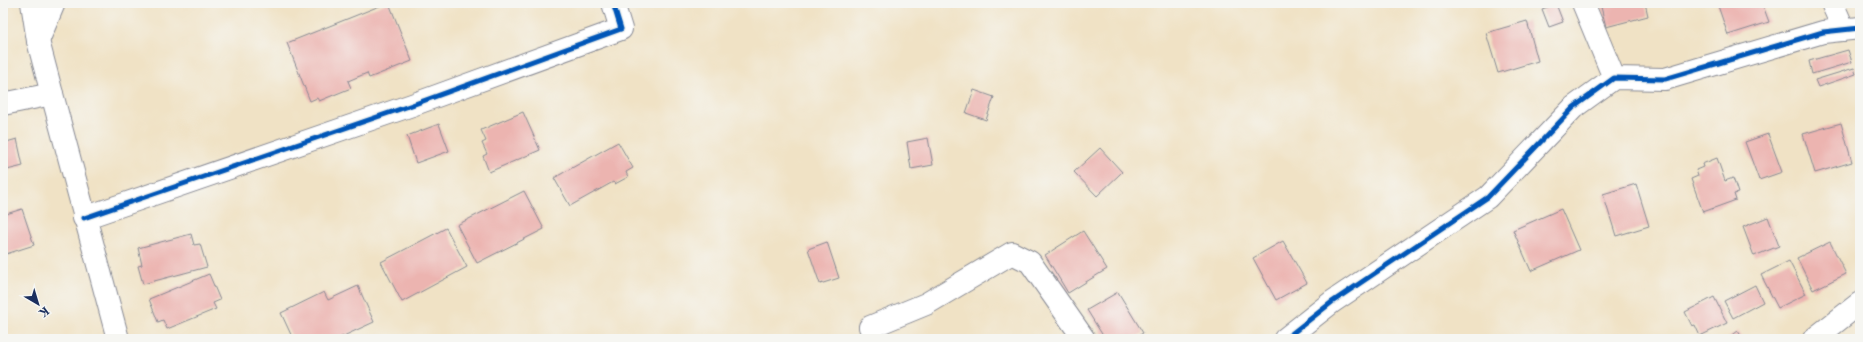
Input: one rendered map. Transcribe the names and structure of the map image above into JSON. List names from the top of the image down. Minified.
{"north":"bottom right"}
